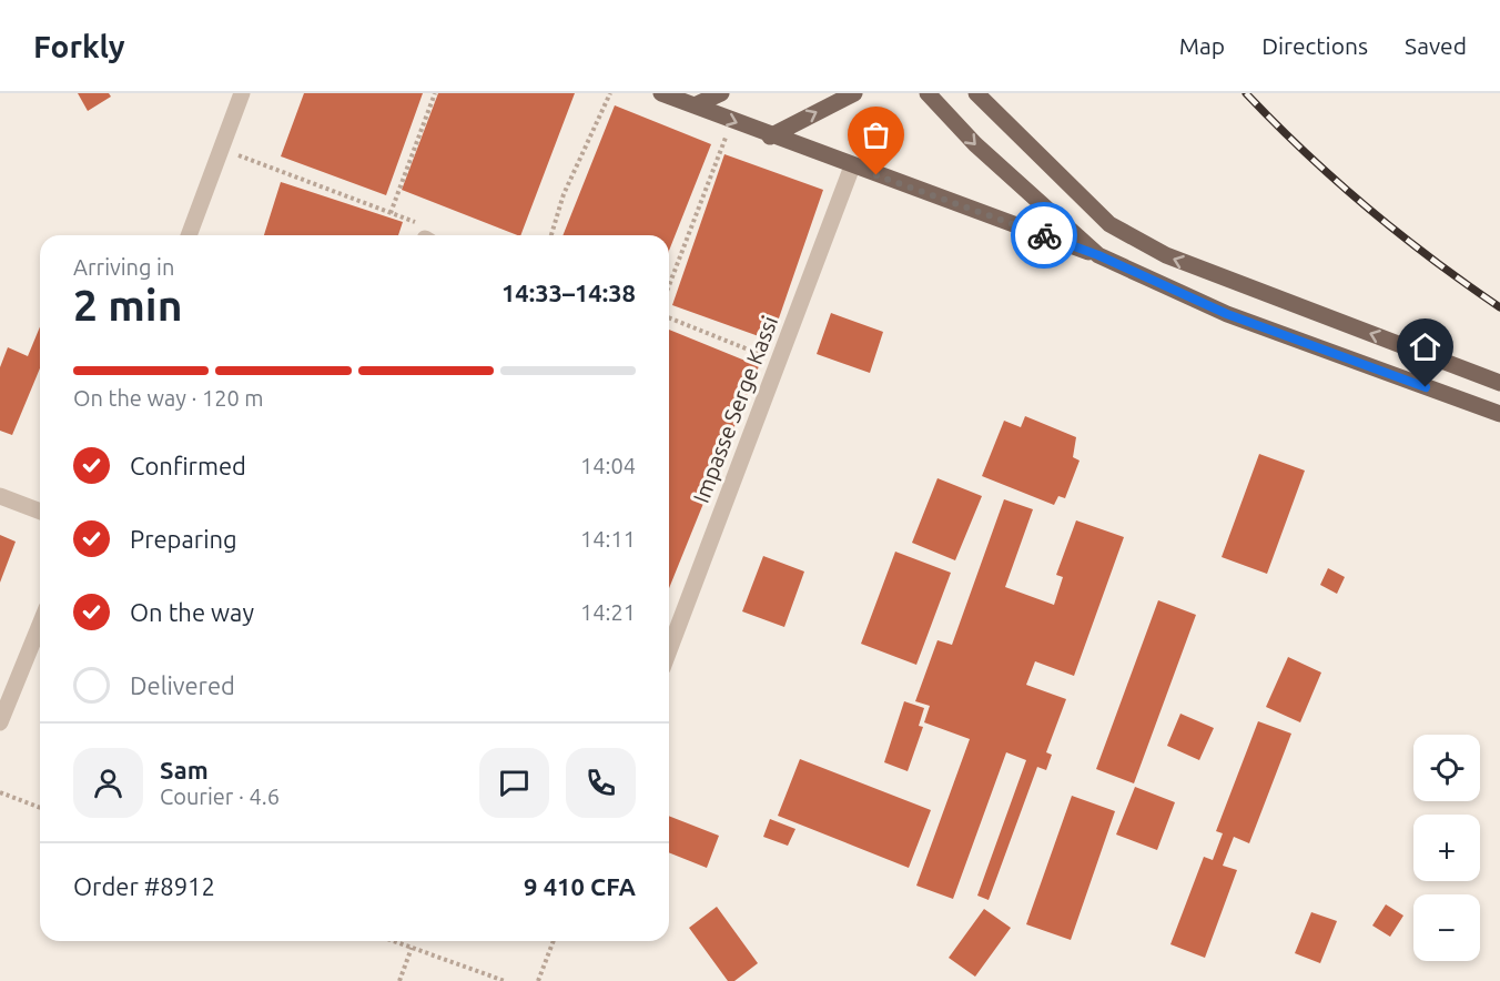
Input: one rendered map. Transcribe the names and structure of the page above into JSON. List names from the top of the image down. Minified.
{"streets":{"street":["Impasse Serge Kassi"]},"page":{"header":"Forkly","nav":["Map","Directions","Saved"],"heading":["2 min","Arriving in","14:33–14:38"],"panel":["Sam","Courier · 4.6","Order #8912","9 410 CFA"],"bar":"On the way · 120 m","list":[["Confirmed","14:04"],["Preparing","14:11"],["On the way","14:21"],"Delivered"],"map_buttons":["+","−"]}}
